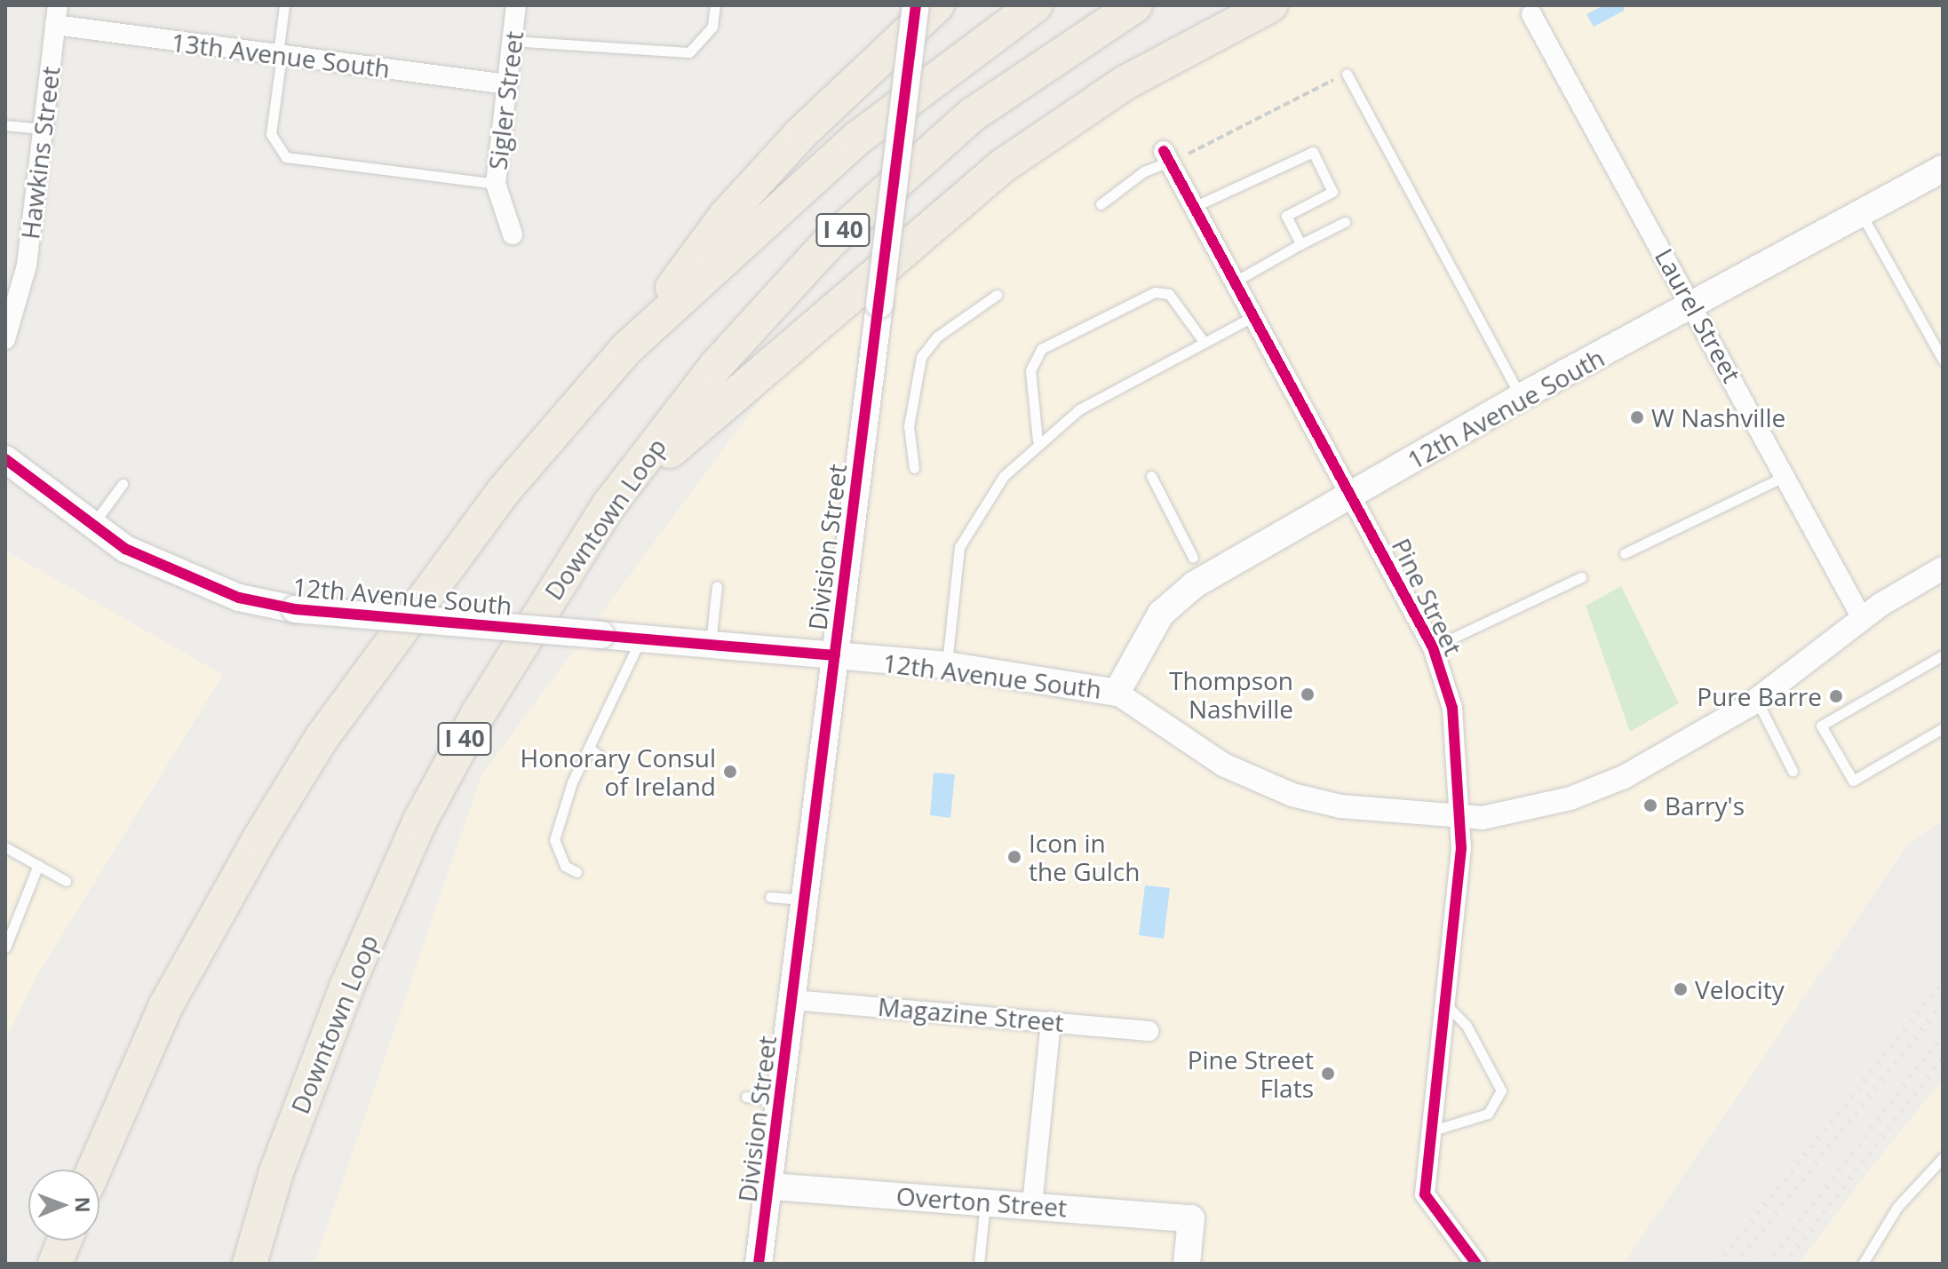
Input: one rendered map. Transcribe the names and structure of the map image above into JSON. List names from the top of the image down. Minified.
{"streets":{"highway":["I 40","Downtown Loop"],"main road":["12th Avenue South","Division Street","Overton Street"],"street":["13th Avenue South","Sigler Street","Hawkins Street","Laurel Street","Pine Street","Magazine Street"]},"crossings":[["13th Avenue South","Sigler Street"],["13th Avenue South","Hawkins Street"],["Laurel Street","12th Avenue South"],["12th Avenue South","Division Street"],["12th Avenue South","Pine Street"],["Division Street","Magazine Street"],["Division Street","Overton Street"]],"places":["W Nashville","Thompson Nashville","Pure Barre","Honorary Consul of Ireland","Barry's","Icon in the Gulch","Velocity","Pine Street Flats"],"north":"right"}
